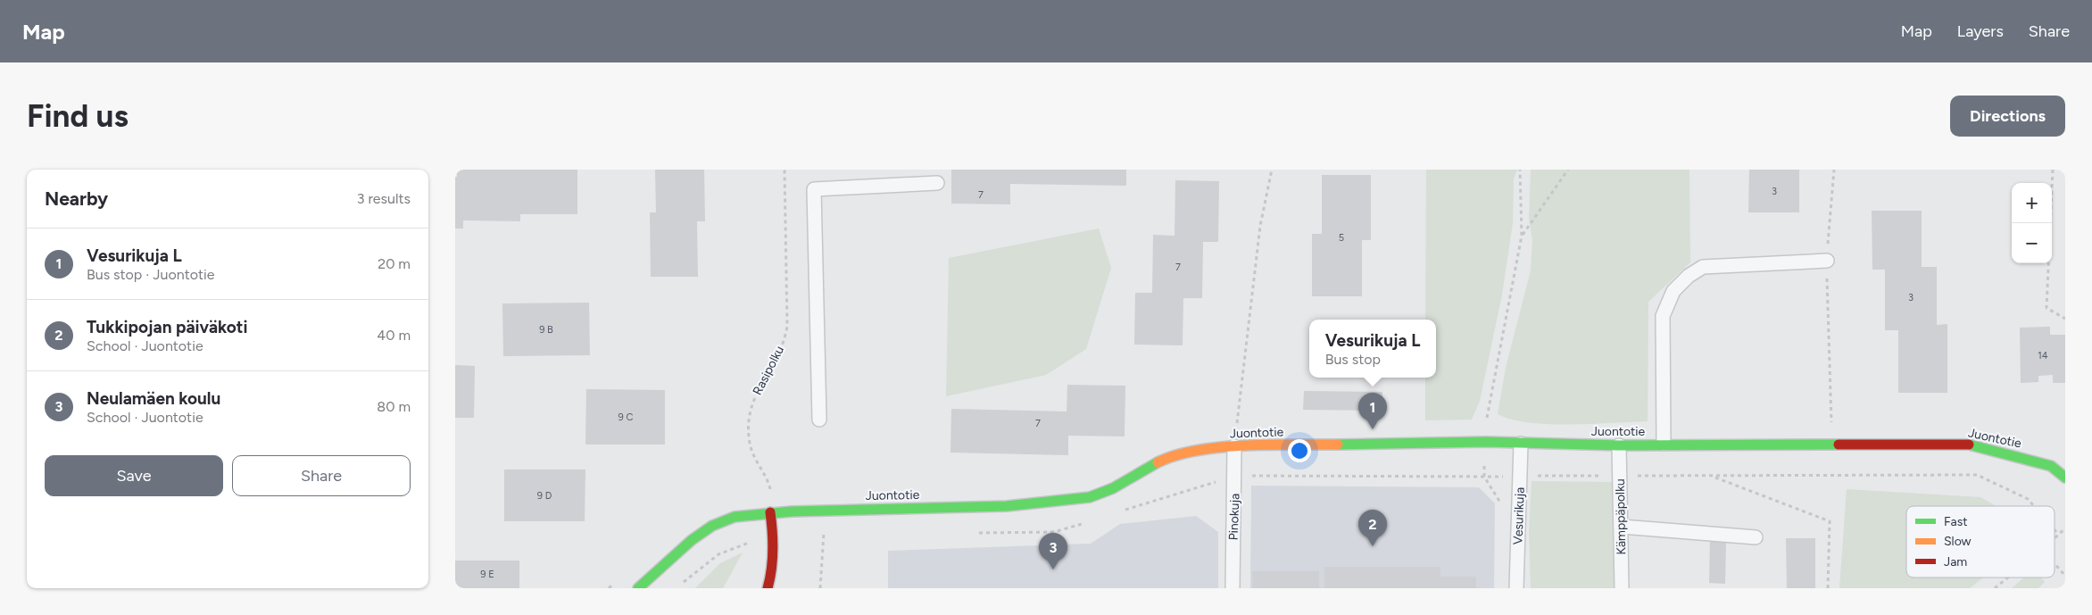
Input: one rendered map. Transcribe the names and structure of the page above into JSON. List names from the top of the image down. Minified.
{"streets":{"street":["Juontotie"],"lane":["Vesurikuja","Pinokuja","Kämppäpolku"],"path":["Rasipolku"]},"crossings":[["Rasipolku","Juontotie"],["Juontotie","Vesurikuja"],["Juontotie","Pinokuja"],["Juontotie","Kämppäpolku"]],"house_numbers":["3","7","5","7","3","9 B","14","9 C","7","9 D","9 E"],"legend":["Fast","Slow","Jam"],"page":{"header":"Map","nav":["Map","Layers","Share"],"buttons":["Directions",["Save","Share"]],"title":"Find us","heading":["Nearby","3 results"],"map_buttons":["+","−"],"list":[{"mark":"1","name":"Vesurikuja L","note":"Bus stop · Juontotie","value":"20 m"},{"mark":"2","name":"Tukkipojan päiväkoti","note":"School · Juontotie","value":"40 m"},{"mark":"3","name":"Neulamäen koulu","note":"School · Juontotie","value":"80 m"}],"popup":["Vesurikuja L","Bus stop"],"pins":["1","2","3"]}}
